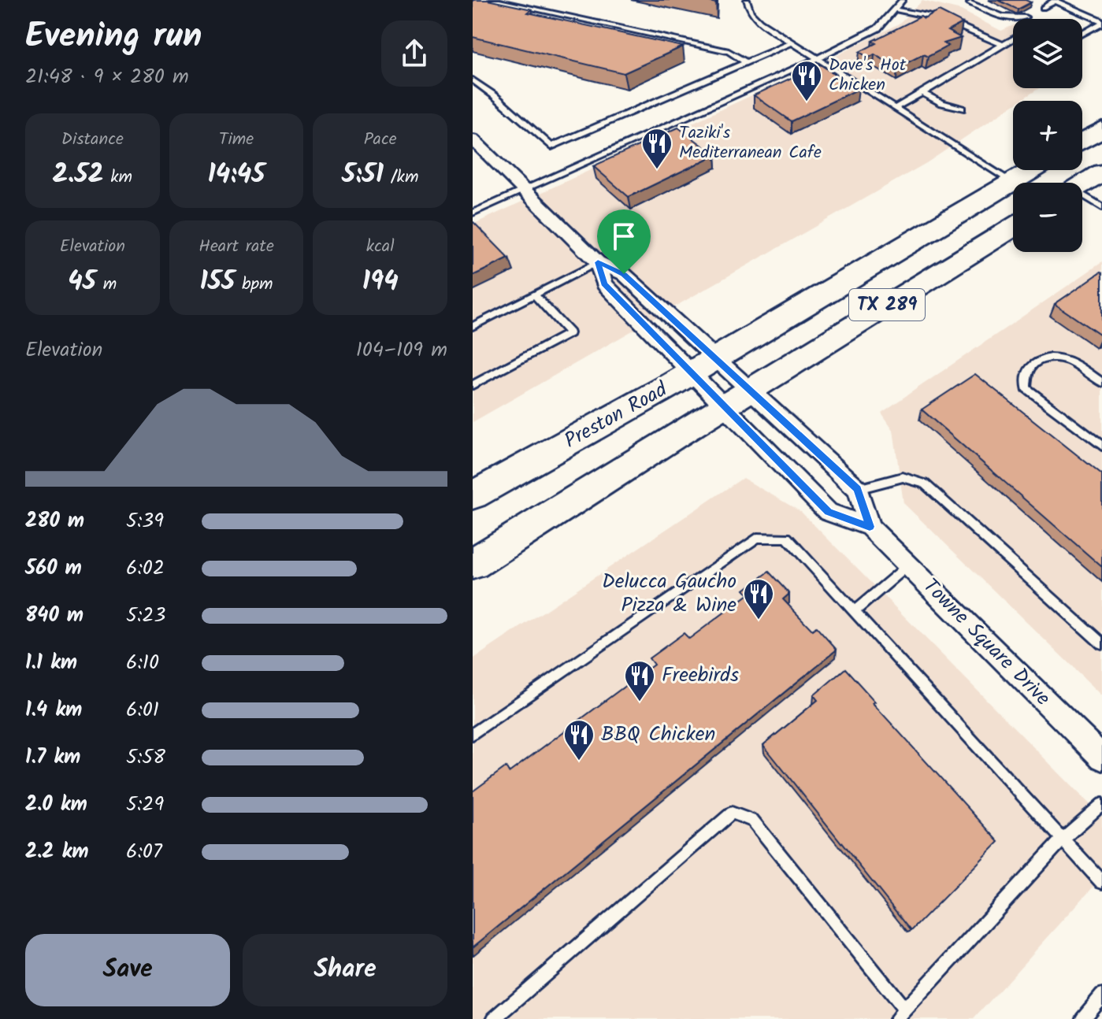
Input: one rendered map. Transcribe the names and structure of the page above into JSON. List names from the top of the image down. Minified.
{"streets":{"main road":["TX 289","Preston Road"],"street":["Towne Square Drive"]},"crossings":[["TX 289","Towne Square Drive"],["Preston Road","Towne Square Drive"]],"places":{"restaurant":["Dave's Hot Chicken","Taziki's Mediterranean Cafe","Delucca Gaucho Pizza & Wine","Freebirds","BBQ Chicken"]},"page":{"heading":["Evening run","21:48 · 9 × 280 m"],"map_buttons":["+","−"],"stats":[["Distance","2.52 km"],["Time","14:45"],["Pace","5:51 /km"],["Elevation","45 m"],["Heart rate","155 bpm"],["kcal","194"]],"chart":["Elevation","104–109 m"],"list":[{"name":"280 m","note":"5:39"},{"name":"560 m","note":"6:02"},{"name":"840 m","note":"5:23"},{"name":"1.1 km","note":"6:10"},{"name":"1.4 km","note":"6:01"},{"name":"1.7 km","note":"5:58"},{"name":"2.0 km","note":"5:29"},{"name":"2.2 km","note":"6:07"}],"buttons":["Save","Share"]}}
